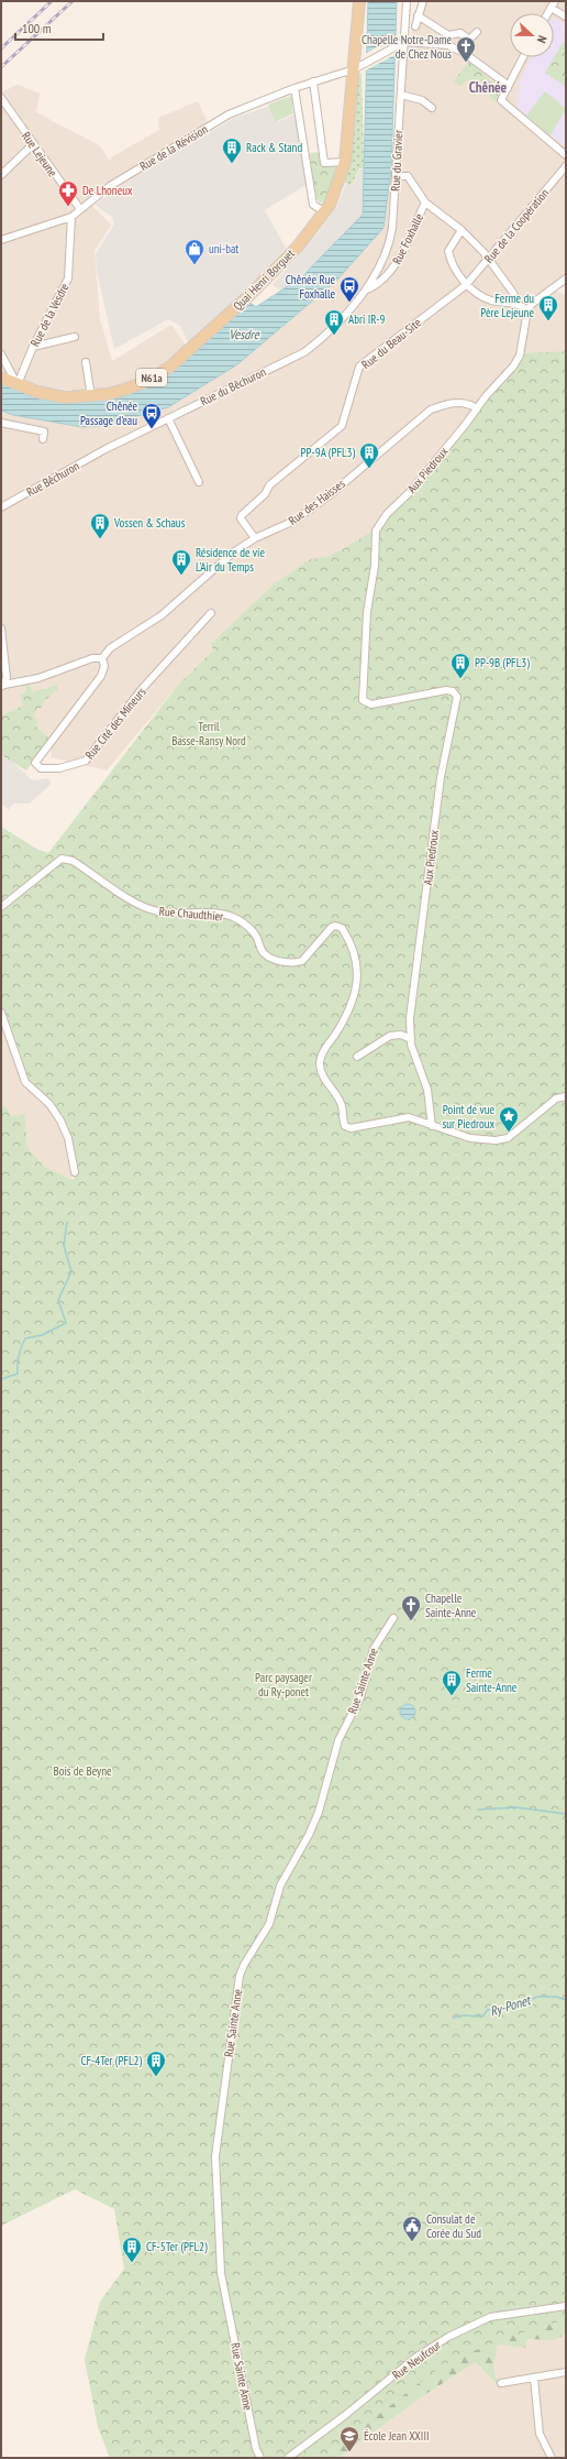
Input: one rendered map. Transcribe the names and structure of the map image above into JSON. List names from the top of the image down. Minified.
{"streets":{"main road":["Quai Henri Borguet","N61a"],"street":["Rue de la Révision","Rue Lejeune","Rue du Gravier","Rue de la Coopération","Rue Foxhalle","Rue de la Vesdre","Rue du Beau-Site","Rue du Bêchuron","Aux Piedroux","Rue Bêchuron","Rue des Haisses","Rue Cité des Mineurs","Rue Chaudthier","Rue Sainte Anne","Rue Neufcour"]},"crossings":[["Rue de la Révision","Rue Lejeune"],["Rue de la Révision","Rue du Gravier"],["Rue de la Révision","Quai Henri Borguet"],["Rue de la Révision","Rue de la Vesdre"],["Rue du Gravier","Rue Foxhalle"],["Rue du Gravier","Rue du Bêchuron"],["Rue de la Coopération","Rue du Beau-Site"],["Quai Henri Borguet","Rue de la Vesdre"],["Rue du Beau-Site","Rue des Haisses"],["Rue du Bêchuron","Rue Bêchuron"],["Aux Piedroux","Rue des Haisses"],["Aux Piedroux","Rue Chaudthier"],["Rue des Haisses","Rue Cité des Mineurs"]],"districts":["Chênée"],"water":["Vesdre","Ry-Ponet"],"parks":["Terril Basse-Ransy Nord","Parc paysager du Ry-ponet","Bois de Beyne"],"places":{"church":["Chapelle Notre-Dame de Chez Nous","Chapelle Sainte-Anne"],"building":["Rack & Stand","Ferme du Père Lejeune","Abri IR-9","PP-9A (PFL3)","Vossen & Schaus","Résidence de vie L'Air du Temps","PP-9B (PFL3)","Ferme Sainte-Anne","CF-4Ter (PFL2)","CF-5Ter (PFL2)"],"pharmacy":["De Lhoneux"],"shop":["uni-bat"],"bus stop":["Chênée Rue Foxhalle","Chênée Passage d'eau"],"place":["Point de vue sur Piedroux"],"public building":["Consulat de Corée du Sud"],"school or university":["École Jean XXIII"]},"scale_bar":"100 m","north":"right"}
